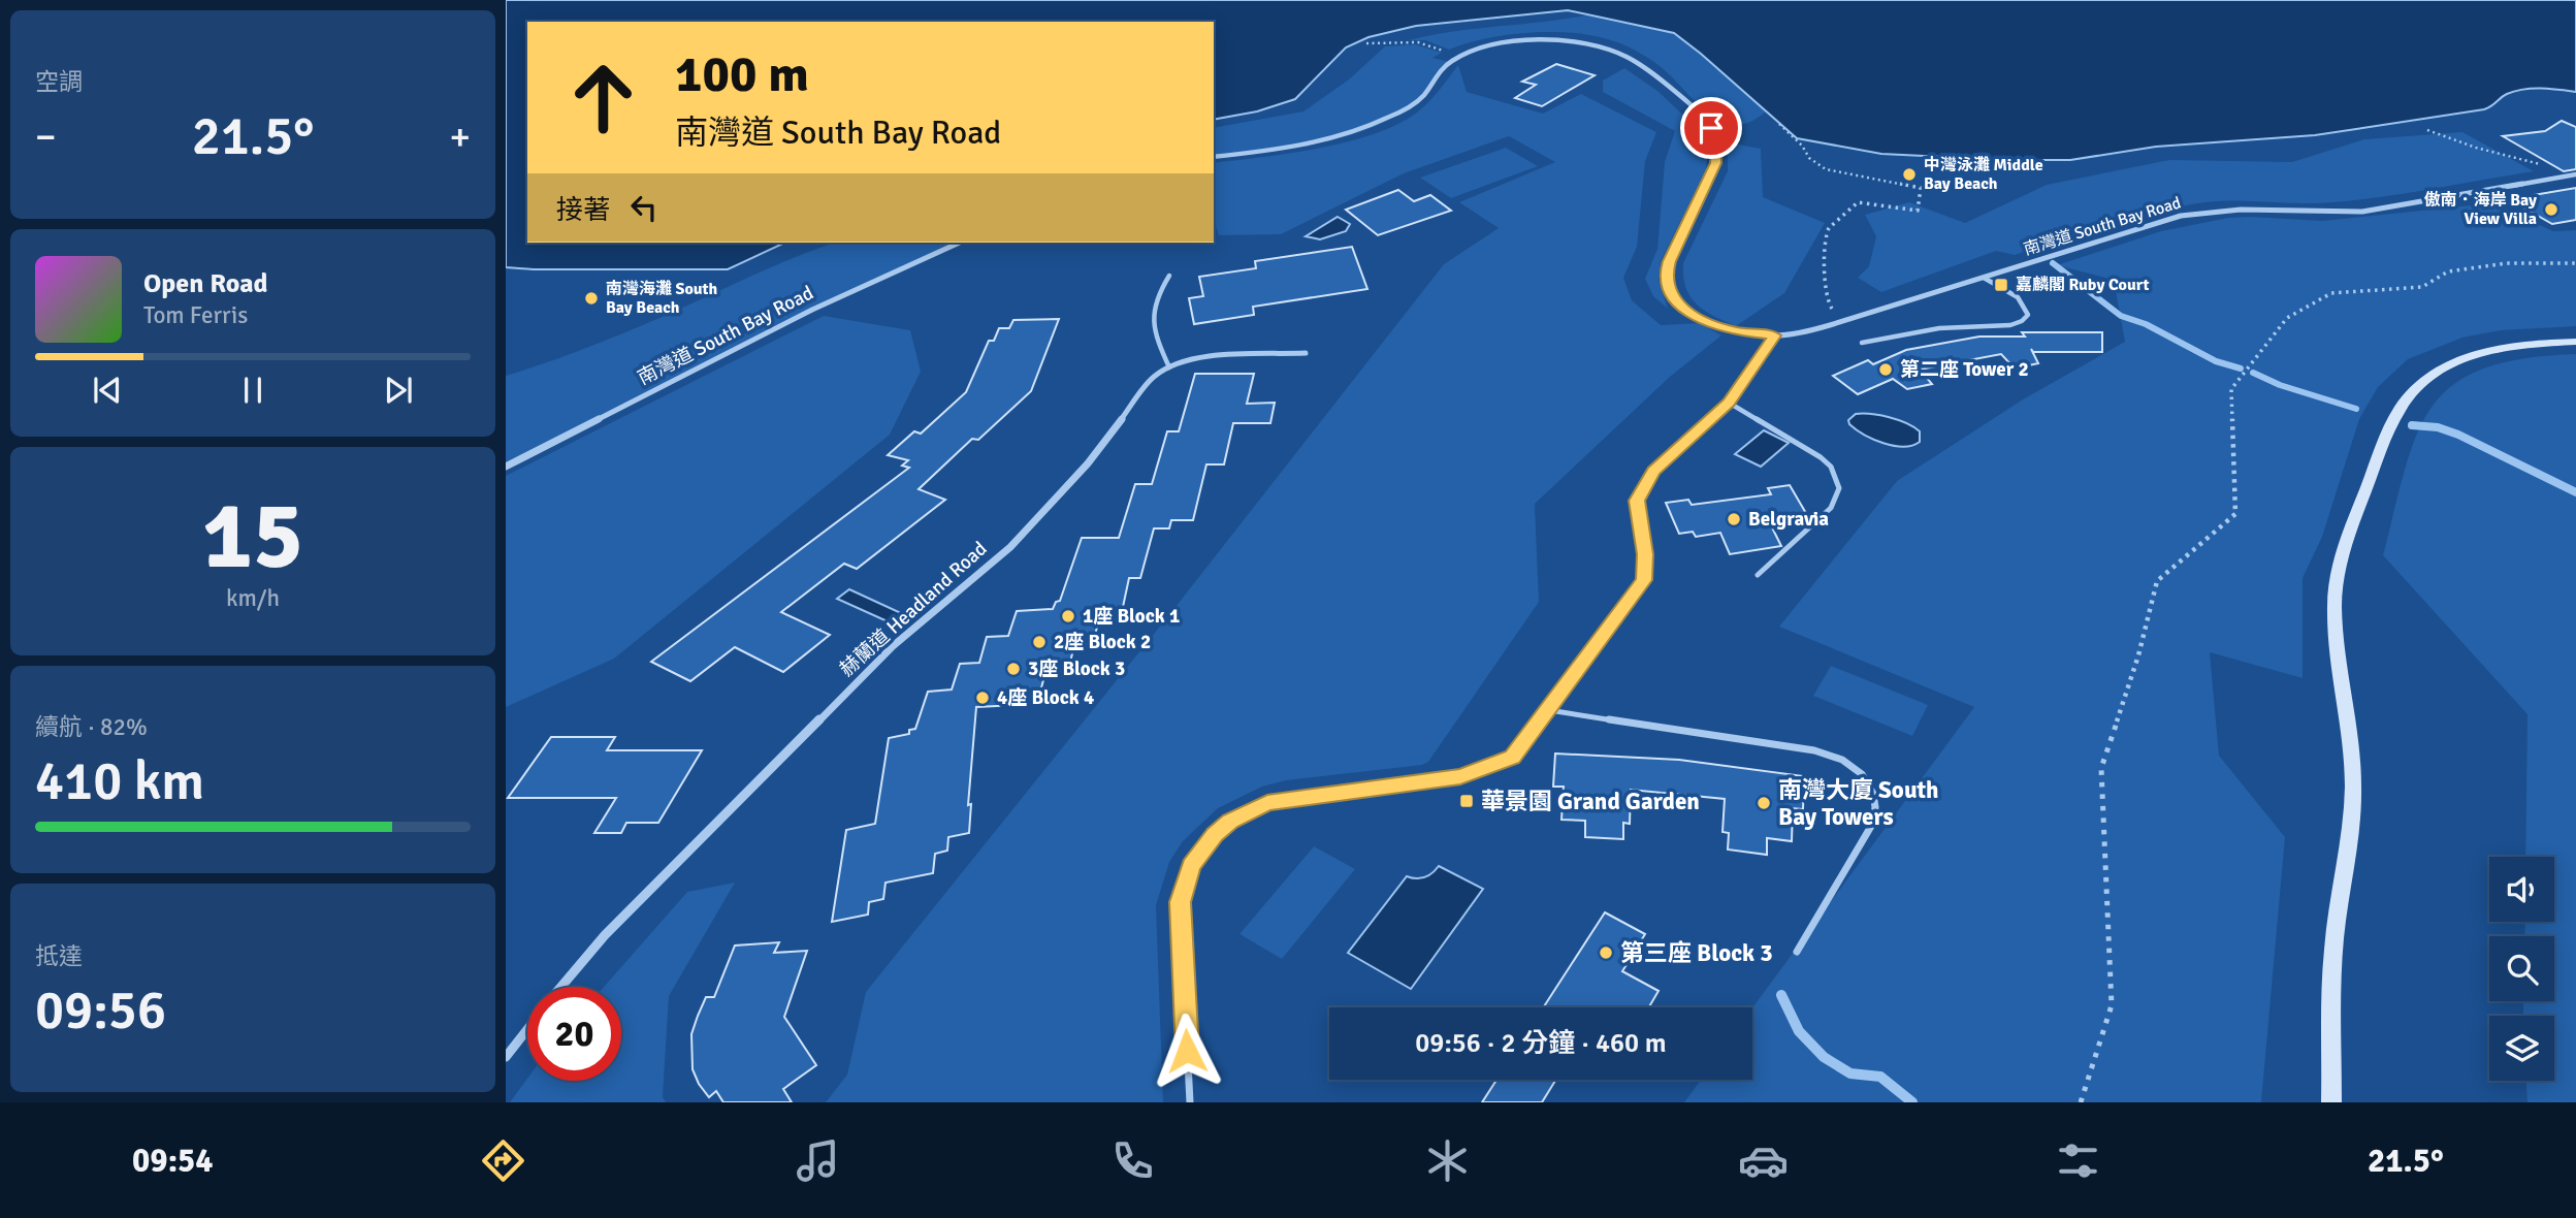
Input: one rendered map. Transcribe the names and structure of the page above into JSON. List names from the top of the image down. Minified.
{"streets":{"street":["南灣道 South Bay Road","赫蘭道 Headland Road"]},"places":{"other":["中灣泳灘 Middle Bay Beach","傲南．海岸 Bay View Villa","南灣海灘 South Bay Beach","第二座 Tower 2","Belgravia","1座 Block 1","2座 Block 2","3座 Block 3","4座 Block 4","南灣大廈 South Bay Towers","第三座 Block 3"],"transit":["嘉麟閣 Ruby Court","華景園 Grand Garden"]},"page":{"tile":["空調",["15","km/h"],["續航 · 82%","410 km"],["抵達","09:56"]],"turn":["100 m","南灣道 South Bay Road"],"heat":["−","21.5°","+"],"then":"接著","song":["Open Road","Tom Ferris"],"limit":"20","trip":"09:56 · 2 分鐘 · 460 m","tabs":["09:54","21.5°"]}}
